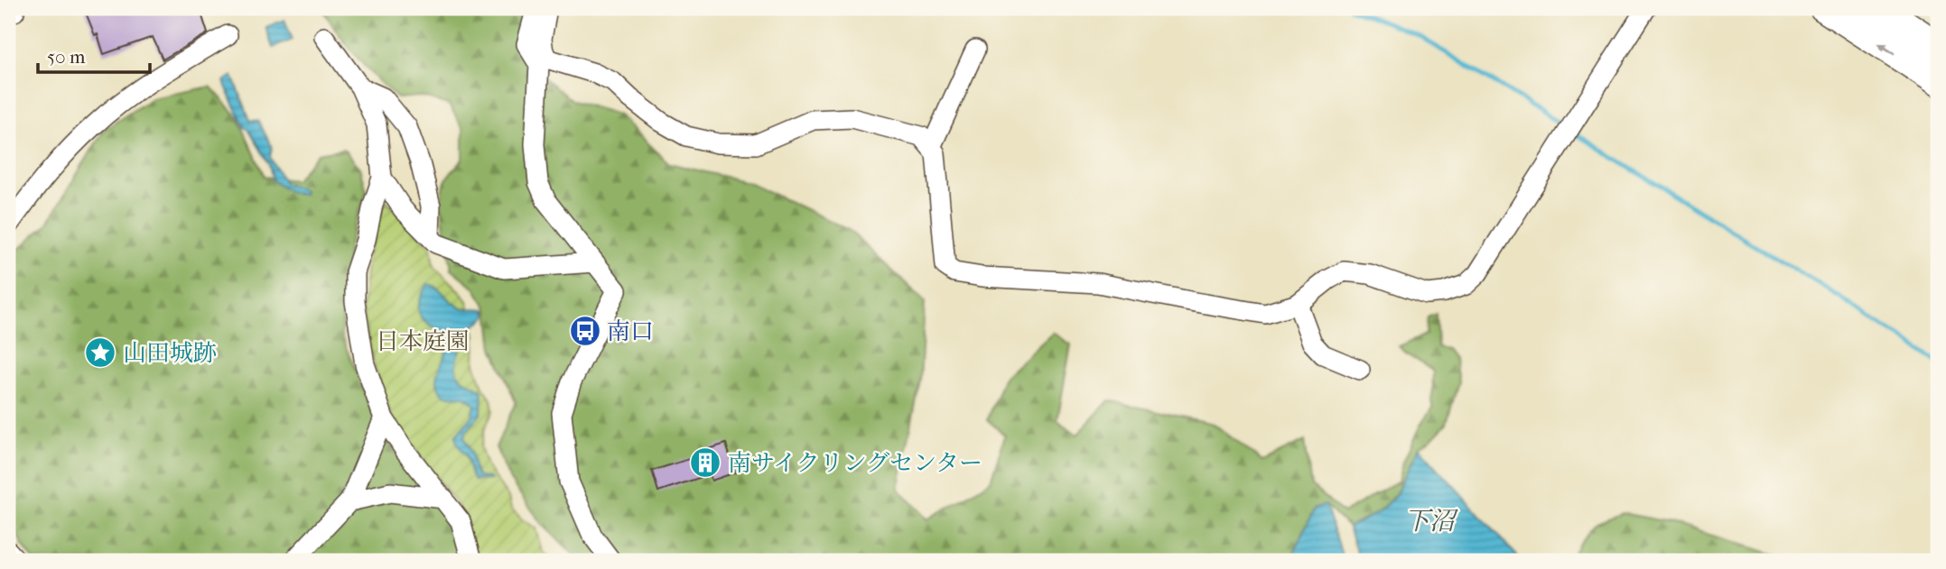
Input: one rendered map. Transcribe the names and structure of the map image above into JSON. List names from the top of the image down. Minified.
{"water":["下沼"],"parks":["日本庭園"],"places":{"bus stop":["南口"],"place":["山田城跡"],"building":["南サイクリングセンター"]},"scale_bar":"50 m"}
